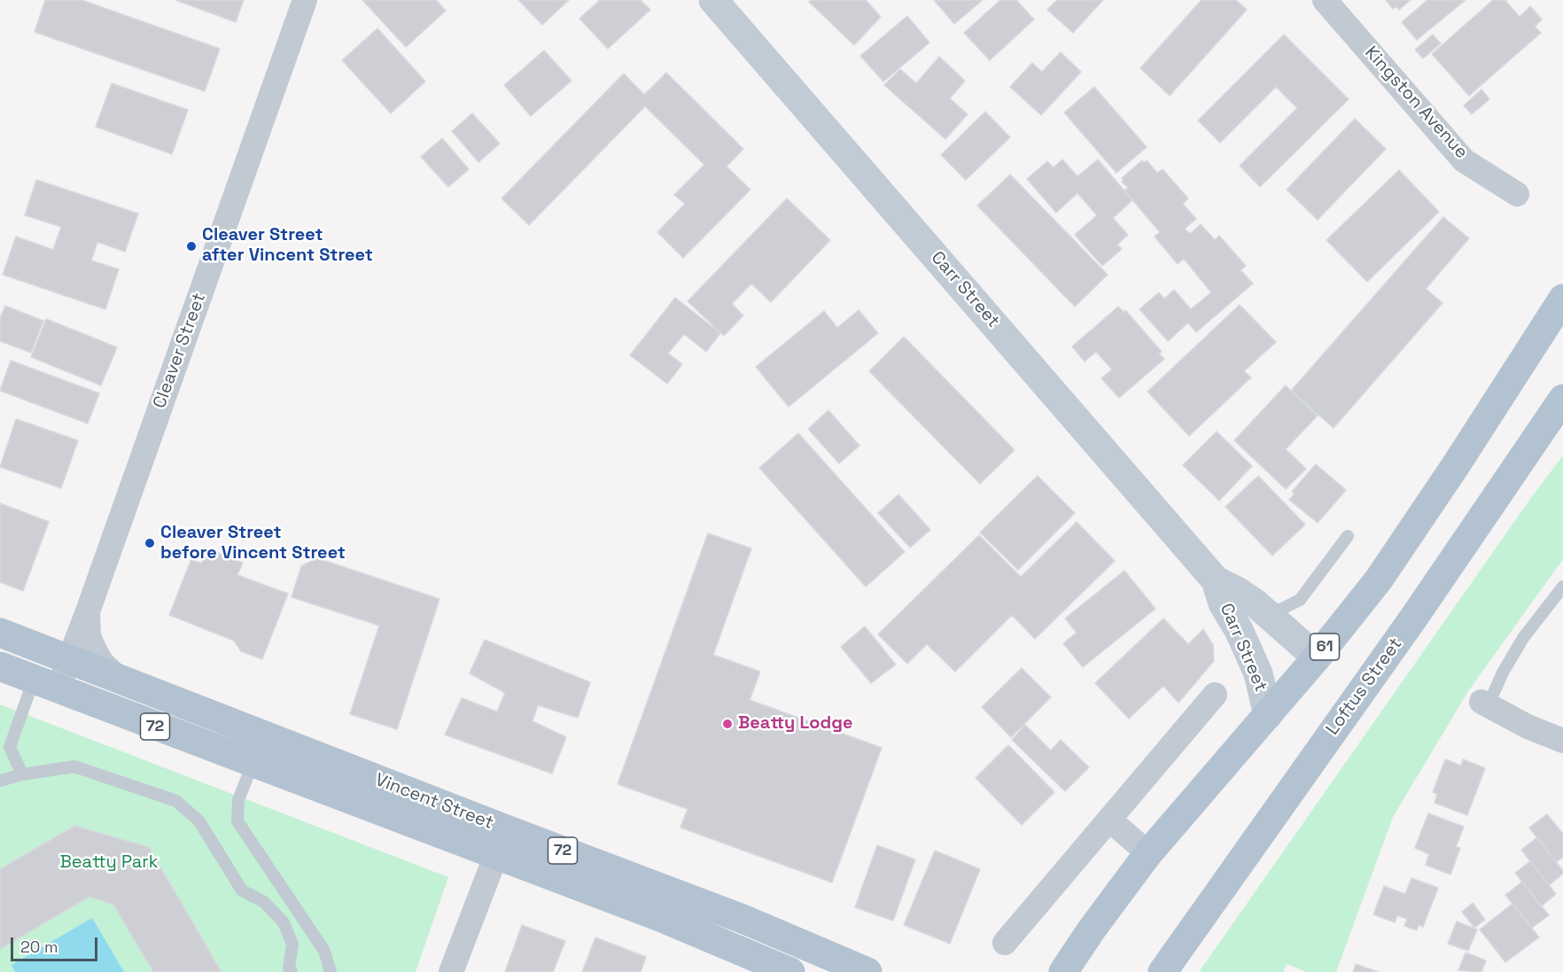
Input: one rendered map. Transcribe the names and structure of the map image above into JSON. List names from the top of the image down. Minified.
{"streets":{"main road":["61","Loftus Street","72","Vincent Street"],"street":["Kingston Avenue","Carr Street","Cleaver Street"]},"crossings":[["Carr Street","61"],["Cleaver Street","Vincent Street"]],"parks":["Beatty Park"],"places":["Cleaver Street after Vincent Street","Cleaver Street before Vincent Street","Beatty Lodge"],"scale_bar":"20 m"}
